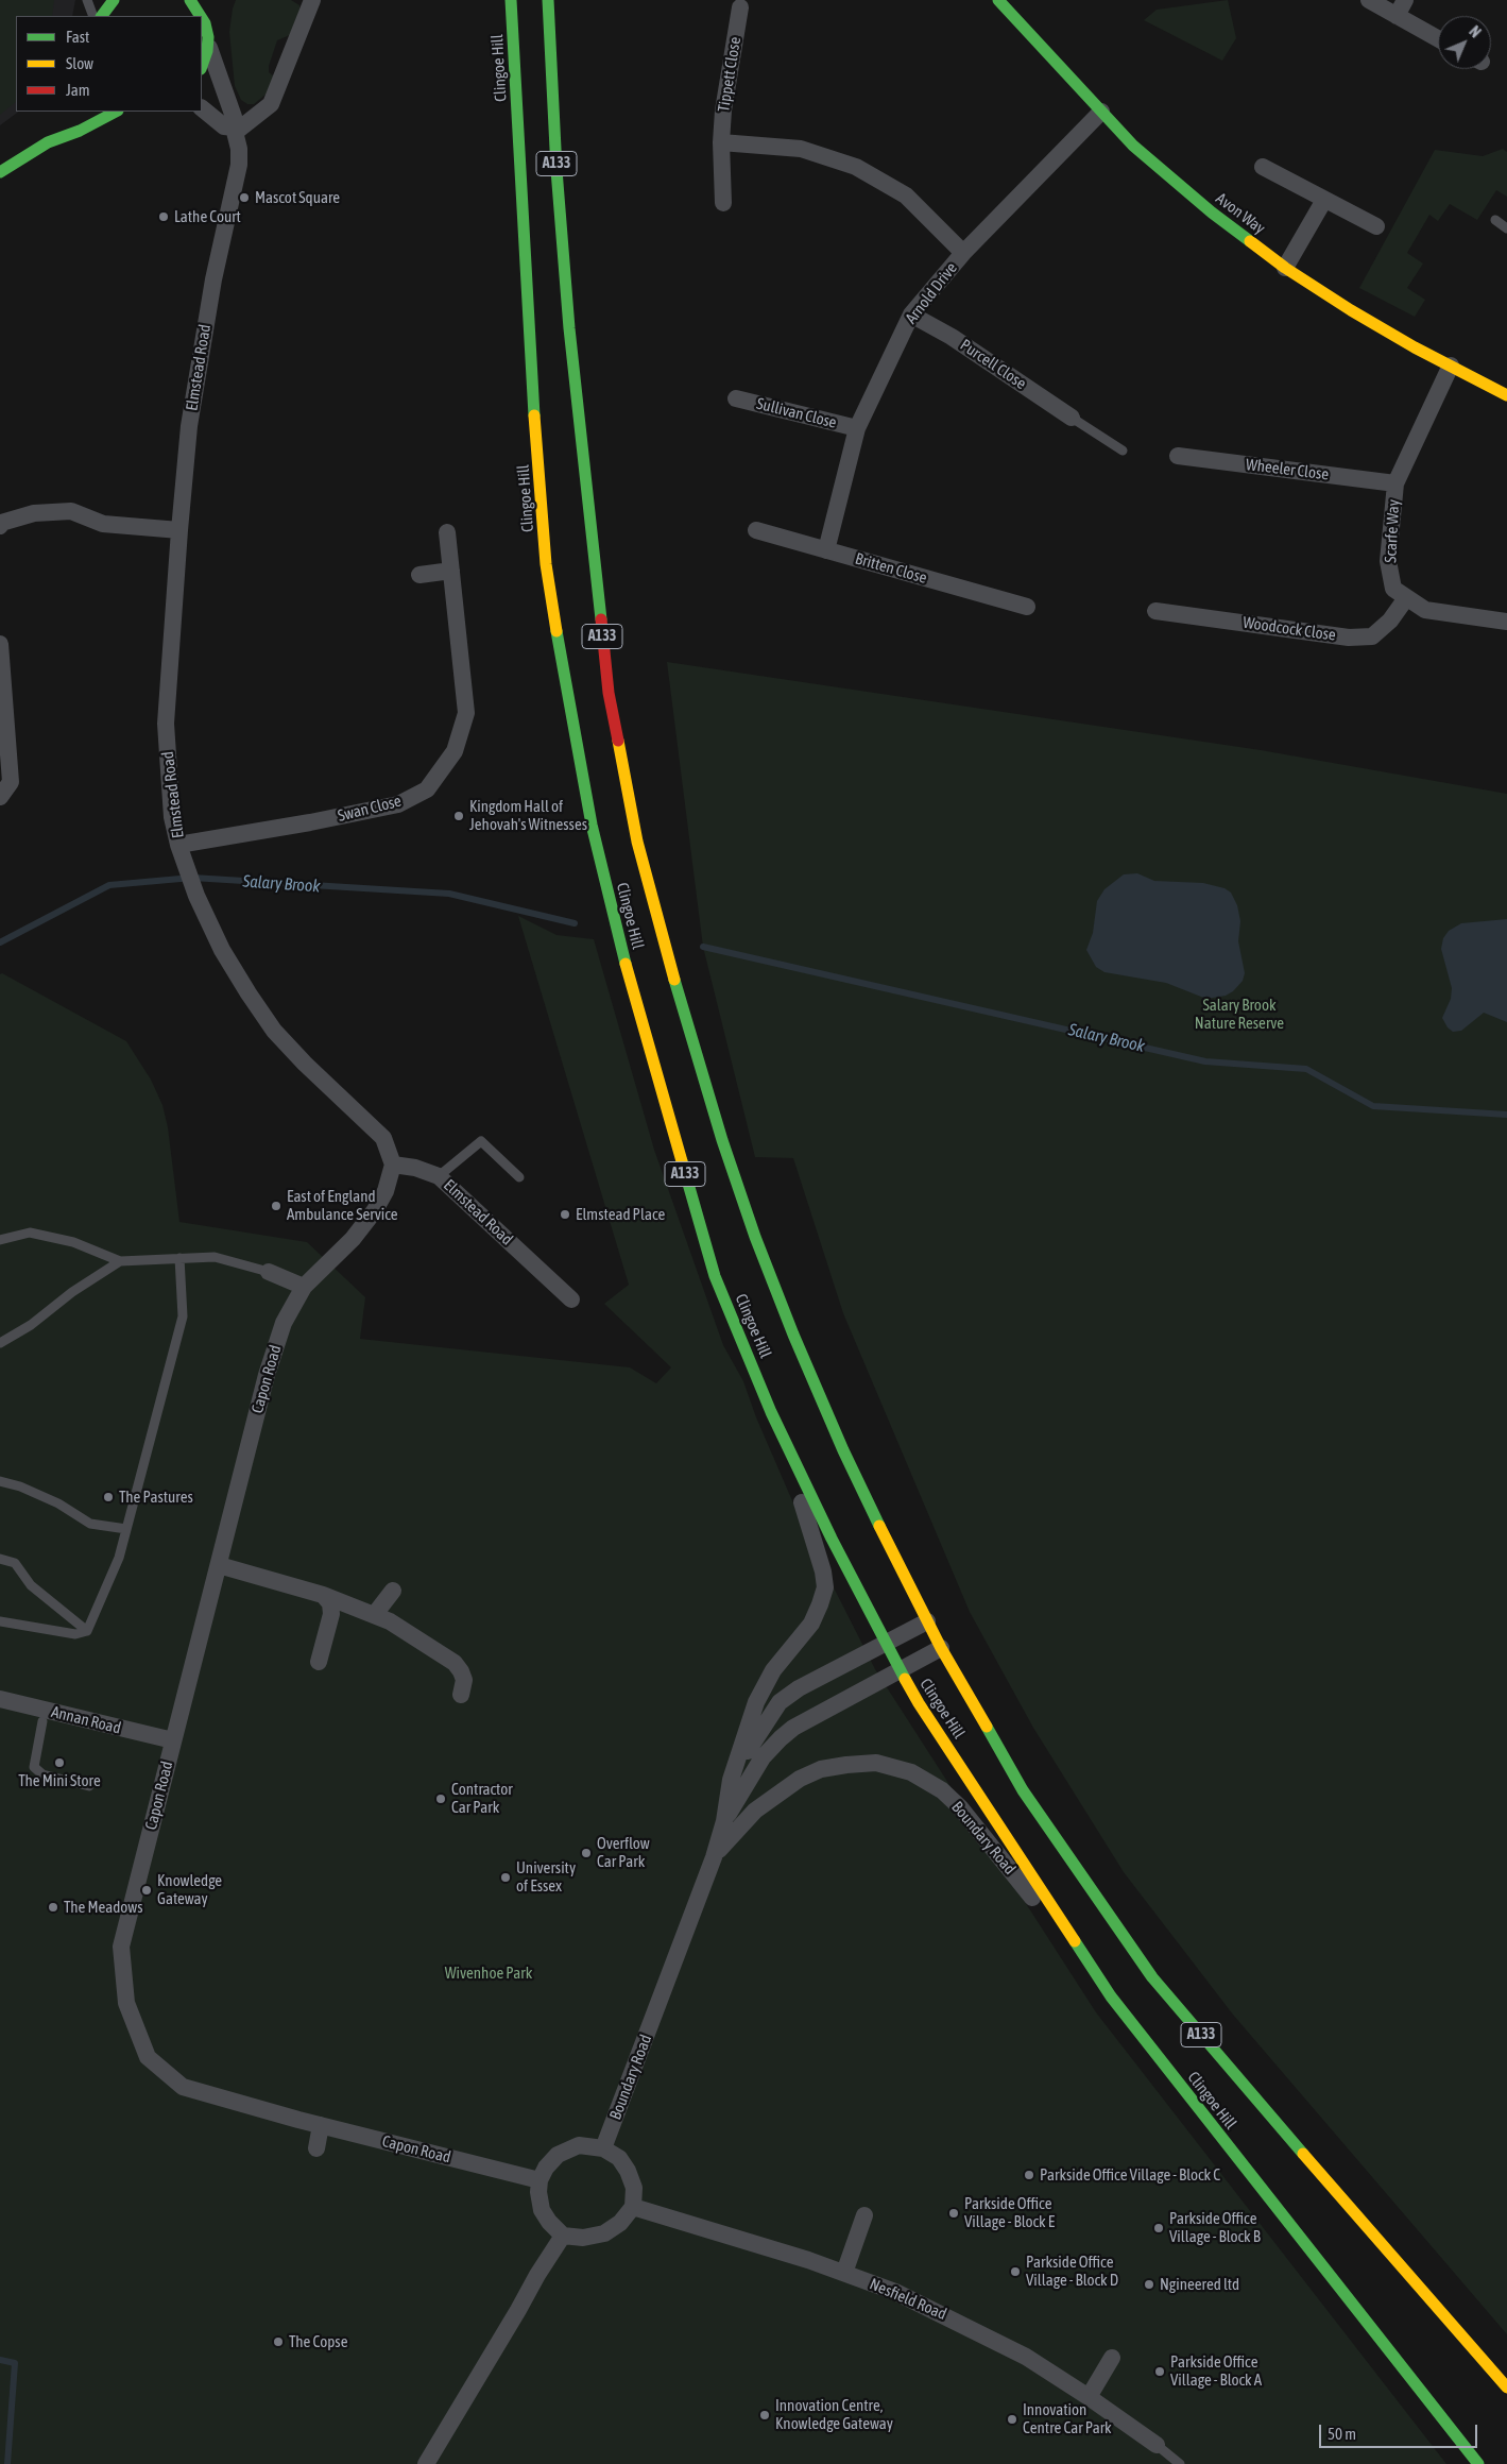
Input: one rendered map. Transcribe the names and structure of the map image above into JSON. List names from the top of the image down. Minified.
{"streets":{"main road":["Clingoe Hill","A133","Avon Way"],"street":["Tippett Close","Arnold Drive","Purcell Close","Elmstead Road","Sullivan Close","Wheeler Close","Scarfe Way","Britten Close","Woodcock Close","Swan Close","Capon Road","Annan Road","Boundary Road","Nesfield Road"]},"crossings":[["Clingoe Hill","A133"],["Clingoe Hill","Boundary Road"],["A133","Boundary Road"],["Avon Way","Arnold Drive"],["Avon Way","Scarfe Way"],["Arnold Drive","Purcell Close"],["Arnold Drive","Sullivan Close"],["Arnold Drive","Britten Close"],["Elmstead Road","Swan Close"],["Elmstead Road","Capon Road"],["Wheeler Close","Scarfe Way"],["Scarfe Way","Woodcock Close"],["Capon Road","Annan Road"],["Capon Road","Boundary Road"],["Capon Road","Nesfield Road"],["Boundary Road","Nesfield Road"]],"water":["Salary Brook"],"parks":["Salary Brook Nature Reserve","Wivenhoe Park"],"places":["Mascot Square","Lathe Court","Kingdom Hall of Jehovah's Witnesses","East of England Ambulance Service","Elmstead Place","The Pastures","The Mini Store","Contractor Car Park","Overflow Car Park","University of Essex","Knowledge Gateway","The Meadows","Parkside Office Village - Block C","Parkside Office Village - Block E","Parkside Office Village - Block B","Parkside Office Village - Block D","Ngineered ltd","The Copse","Parkside Office Village - Block A","Innovation Centre, Knowledge Gateway","Innovation Centre Car Park"],"legend":["Fast","Slow","Jam"],"scale_bar":"50 m","north":"top right"}
